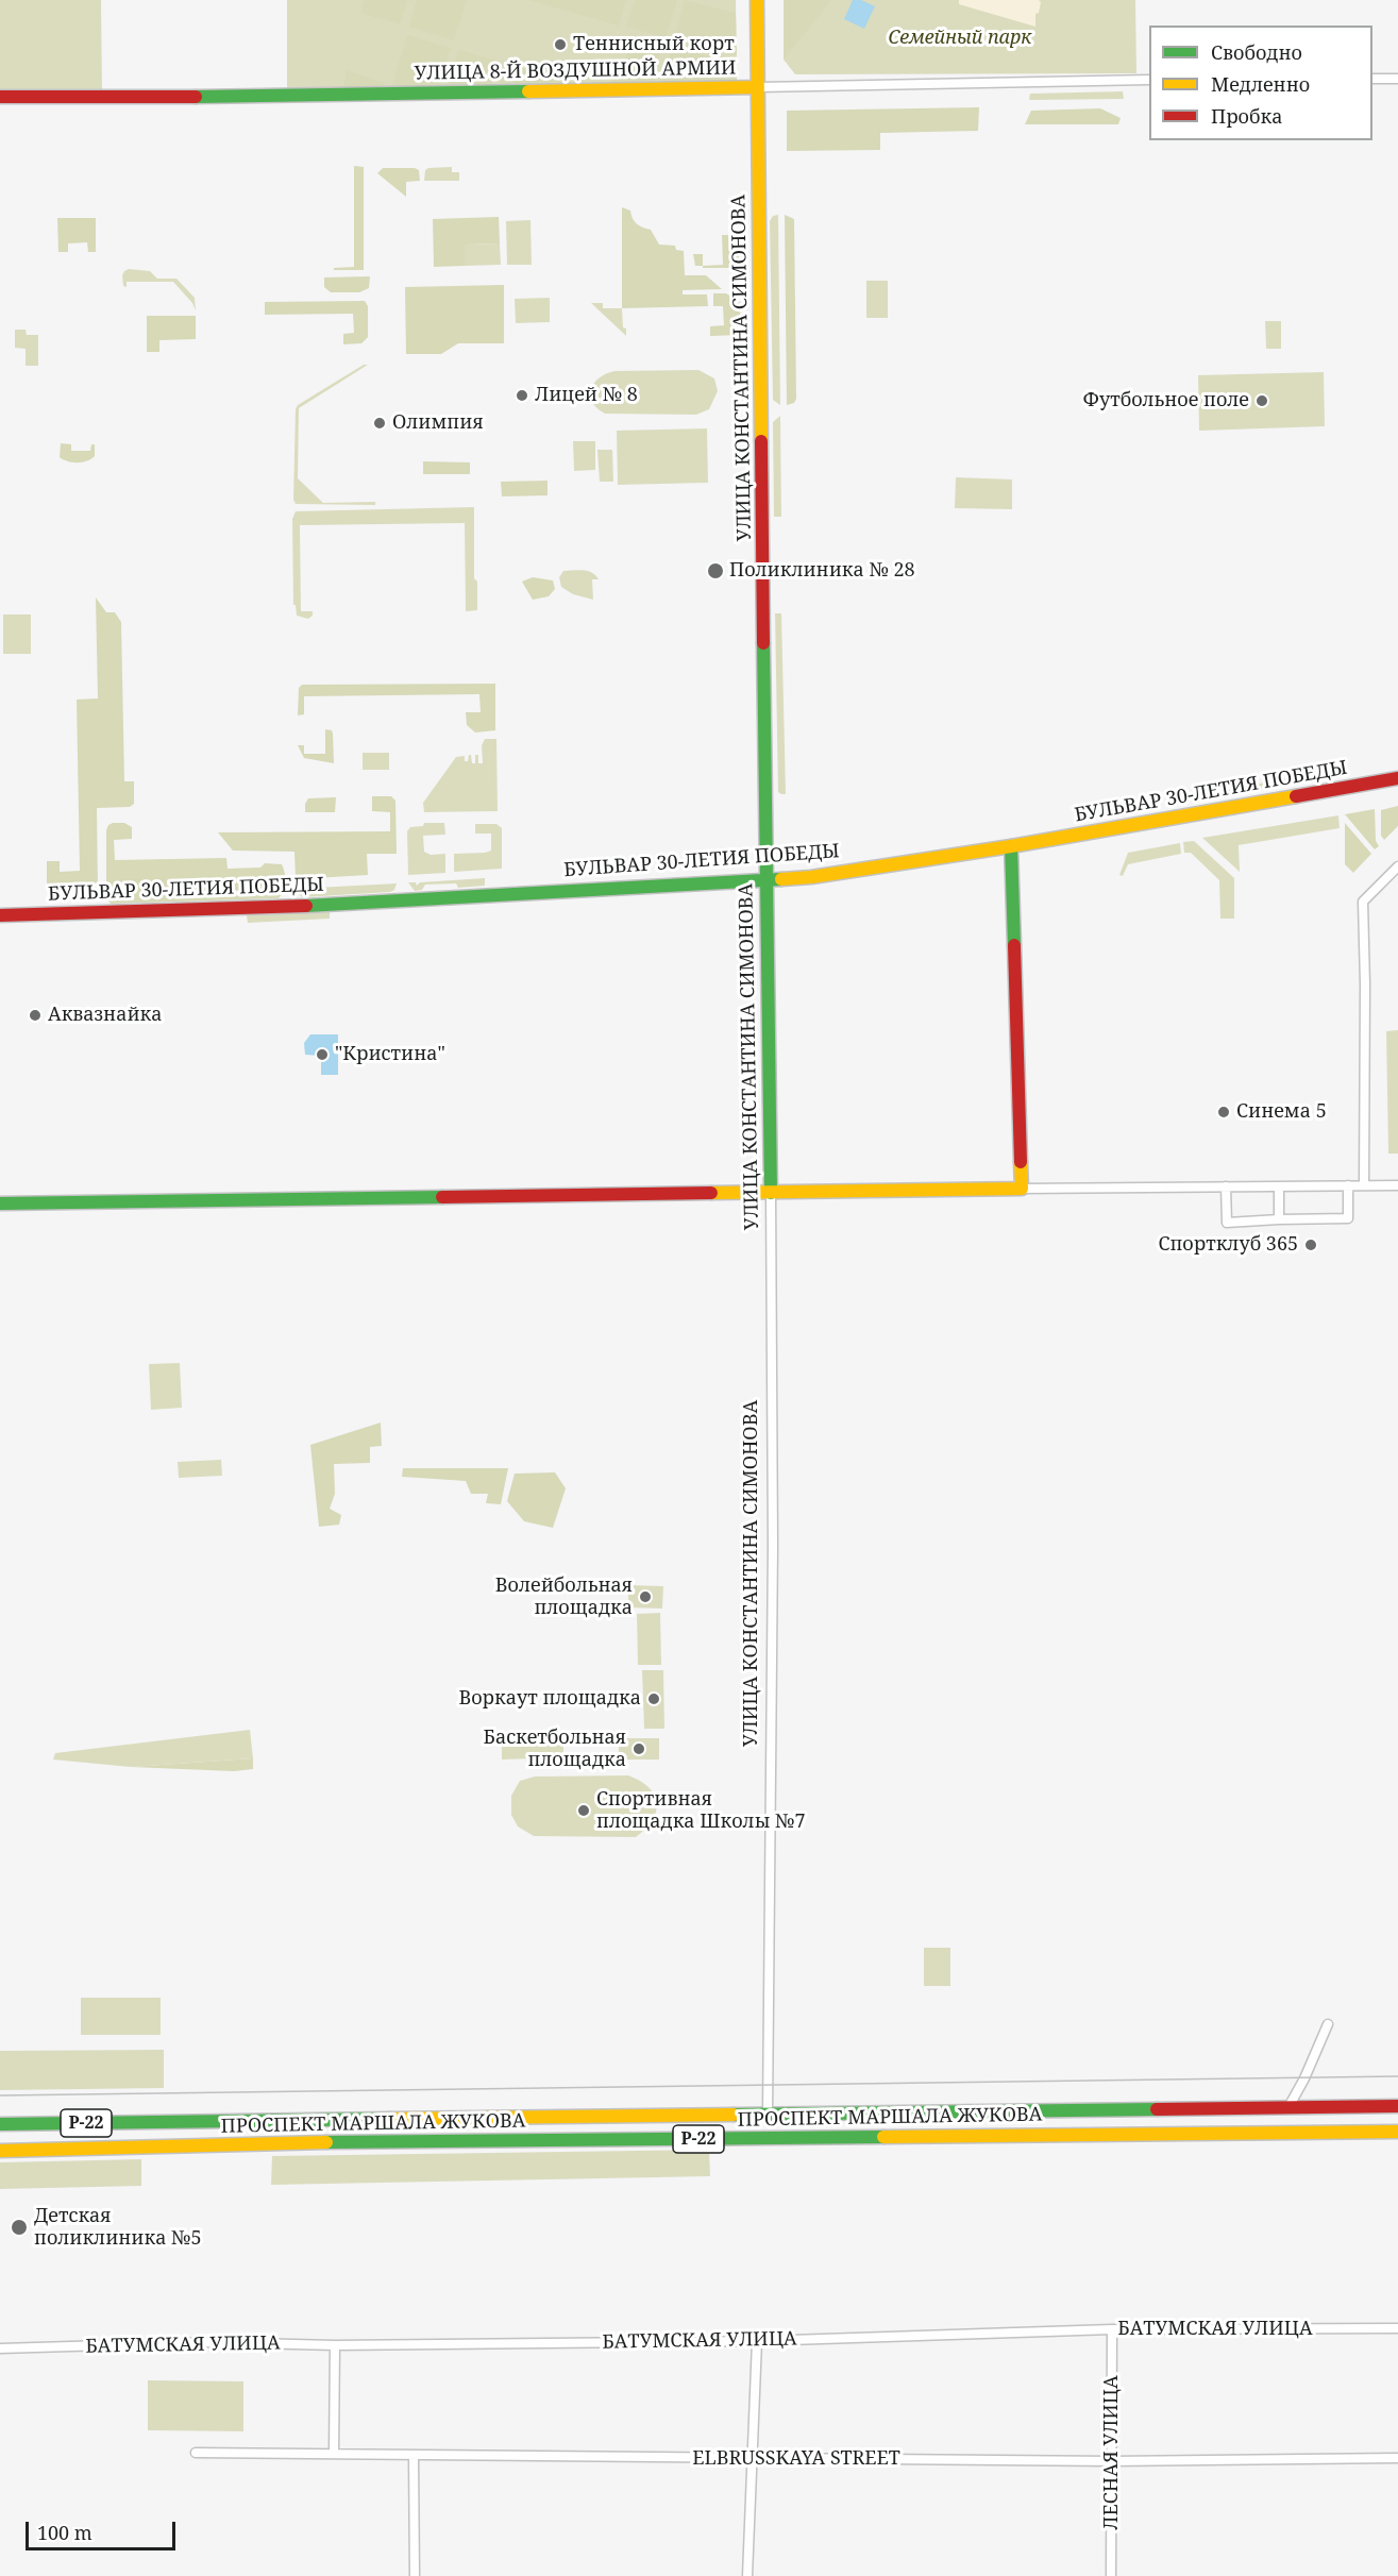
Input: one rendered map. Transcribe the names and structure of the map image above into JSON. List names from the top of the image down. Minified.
{"streets":{"main road":["УЛИЦА 8-Й ВОЗДУШНОЙ АРМИИ","УЛИЦА КОНСТАНТИНА СИМОНОВА","БУЛЬВАР 30-ЛЕТИЯ ПОБЕДЫ","ПРОСПЕКТ МАРШАЛА ЖУКОВА","Р-22"],"street":["БАТУМСКАЯ УЛИЦА","ЛЕСНАЯ УЛИЦА","ELBRUSSKAYA STREET"]},"crossings":[["УЛИЦА 8-Й ВОЗДУШНОЙ АРМИИ","УЛИЦА КОНСТАНТИНА СИМОНОВА"],["УЛИЦА КОНСТАНТИНА СИМОНОВА","БУЛЬВАР 30-ЛЕТИЯ ПОБЕДЫ"],["УЛИЦА КОНСТАНТИНА СИМОНОВА","ПРОСПЕКТ МАРШАЛА ЖУКОВА"],["БАТУМСКАЯ УЛИЦА","ЛЕСНАЯ УЛИЦА"],["ЛЕСНАЯ УЛИЦА","ELBRUSSKAYA STREET"]],"parks":["Семейный парк"],"places":["Теннисный корт","Лицей № 8","Футбольное поле","Олимпия","Поликлиника № 28","Аквазнайка","\"Кристина\"","Синема 5","Спортклуб 365","Волейбольная площадка","Воркаут площадка","Баскетбольная площадка","Спортивная площадка Школы №7","Детская поликлиника №5"],"legend":["Свободно","Медленно","Пробка"],"scale_bar":"100 m"}
